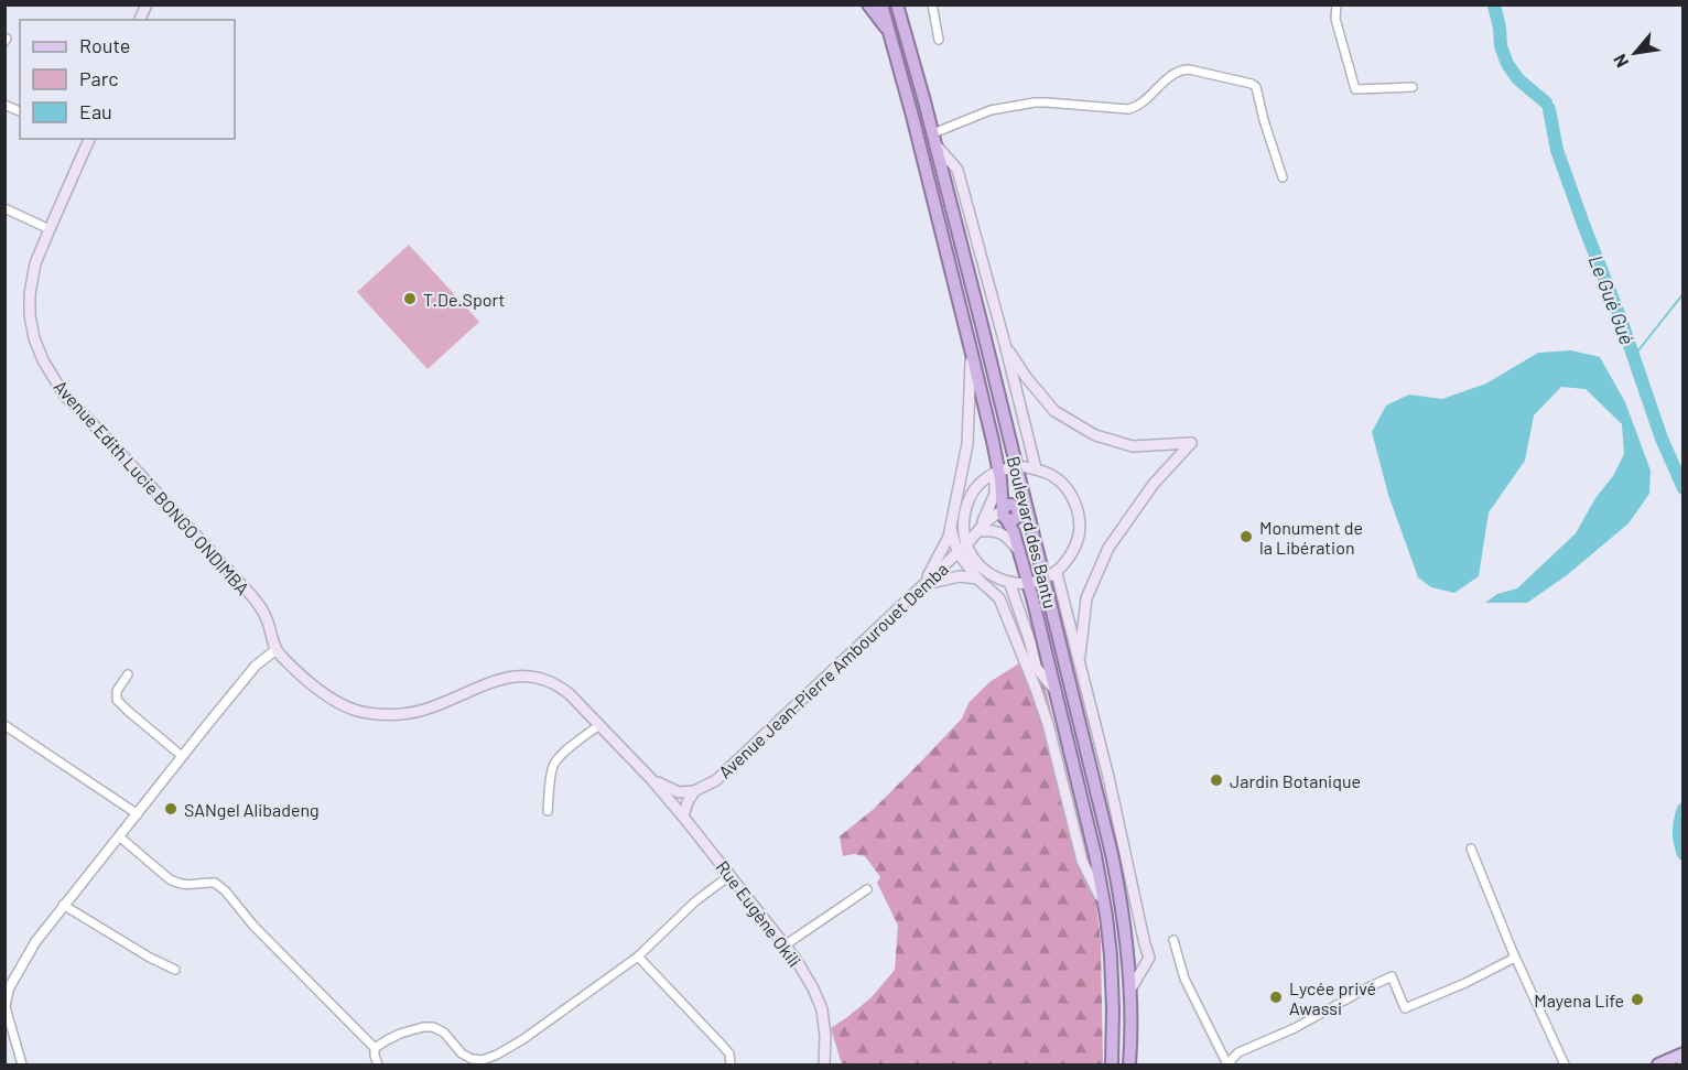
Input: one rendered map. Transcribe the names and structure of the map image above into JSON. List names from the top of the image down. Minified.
{"streets":{"highway":["Boulevard des Bantu"],"main road":["Avenue Edith Lucie BONGO ONDIMBA","Avenue Jean-Pierre Ambourouet Demba","Rue Eugène Okili"]},"crossings":[["Avenue Edith Lucie BONGO ONDIMBA","Rue Eugène Okili"],["Boulevard des Bantu","Avenue Jean-Pierre Ambourouet Demba"]],"water":["Le Gué Gué"],"places":["T.De.Sport","Monument de la Libération","Jardin Botanique","SANgel Alibadeng","Lycée privé Awassi","Mayena Life"],"legend":["Route","Parc","Eau"],"north":"bottom left"}
